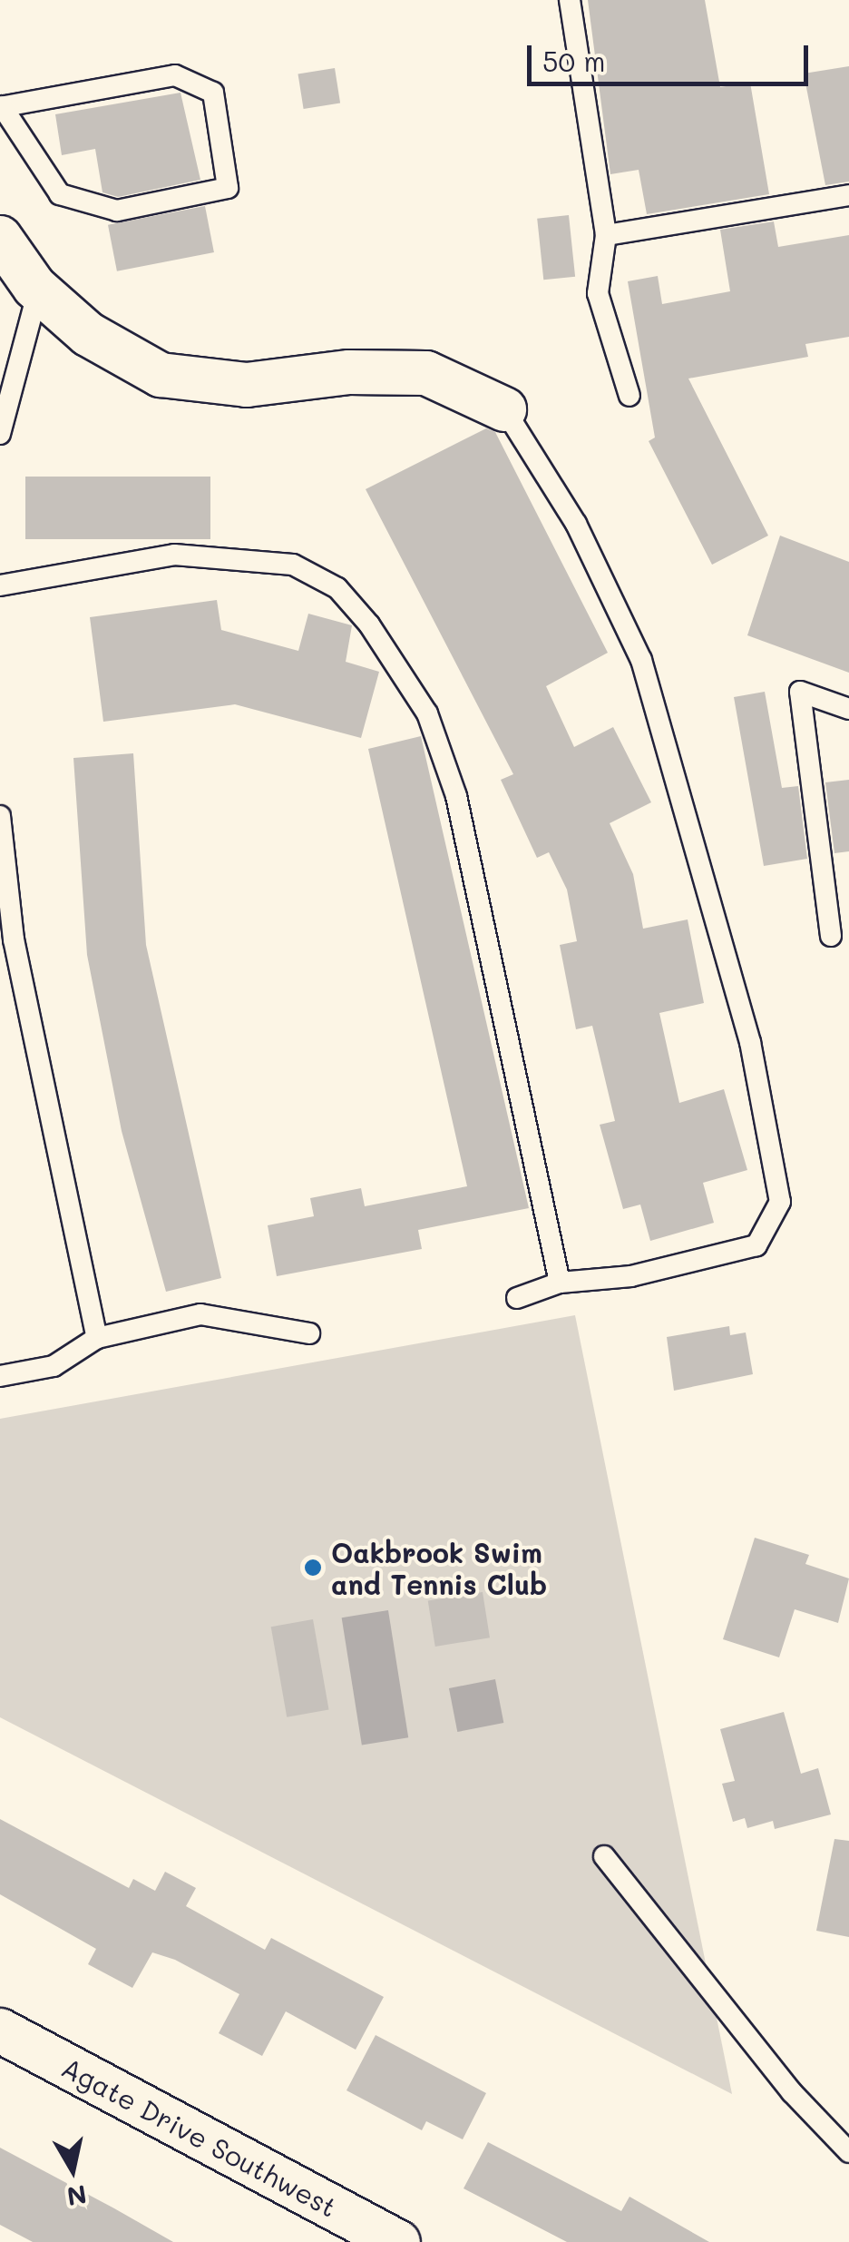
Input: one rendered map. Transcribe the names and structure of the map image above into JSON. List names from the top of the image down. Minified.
{"streets":{"street":["Agate Drive Southwest"]},"places":["Oakbrook Swim and Tennis Club"],"scale_bar":"50 m","north":"bottom"}
